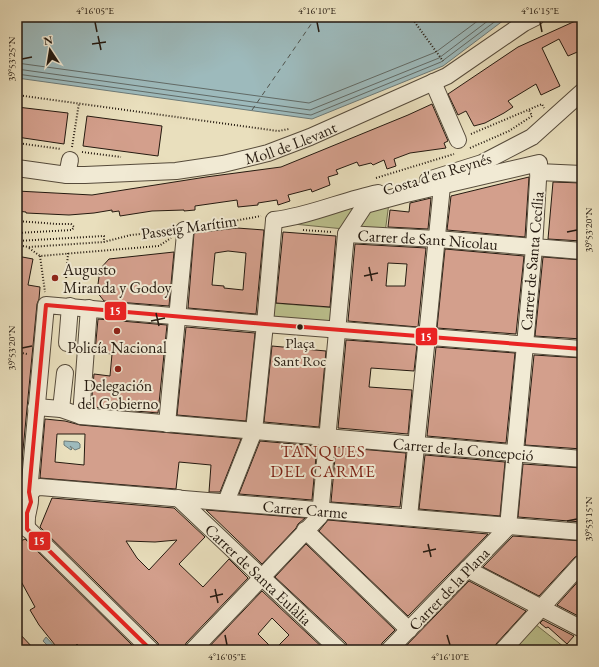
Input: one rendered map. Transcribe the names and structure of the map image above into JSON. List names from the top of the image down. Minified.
{"streets":{"street":["Moll de Llevant","Costa d'en Reynés","Carrer de Sant Nicolau","Carrer de Santa Cecília","Carrer de la Concepció","Carrer Carme","Carrer de Santa Eulàlia","Carrer de la Plana"],"path":["Passeig Marítim"]},"crossings":[["Costa d'en Reynés","Passeig Marítim"],["Carrer de Sant Nicolau","Carrer de Santa Cecília"],["Carrer de Santa Cecília","Carrer de la Concepció"],["Carrer de Santa Cecília","Carrer Carme"],["Carrer de Santa Cecília","Carrer de la Plana"],["Carrer Carme","Carrer de Santa Eulàlia"],["Carrer Carme","Carrer de la Plana"]],"districts":["TANQUES DEL CARME"],"places":["Augusto Miranda y Godoy","Plaça Sant Roc","Policía Nacional","Delegación del Gobierno"],"lines":["transit line 15"],"north":"top","coordinates":["4°16'05\"E","4°16'10\"E","4°16'15\"E","39°53'25\"N","39°53'20\"N","39°53'15\"N"]}
